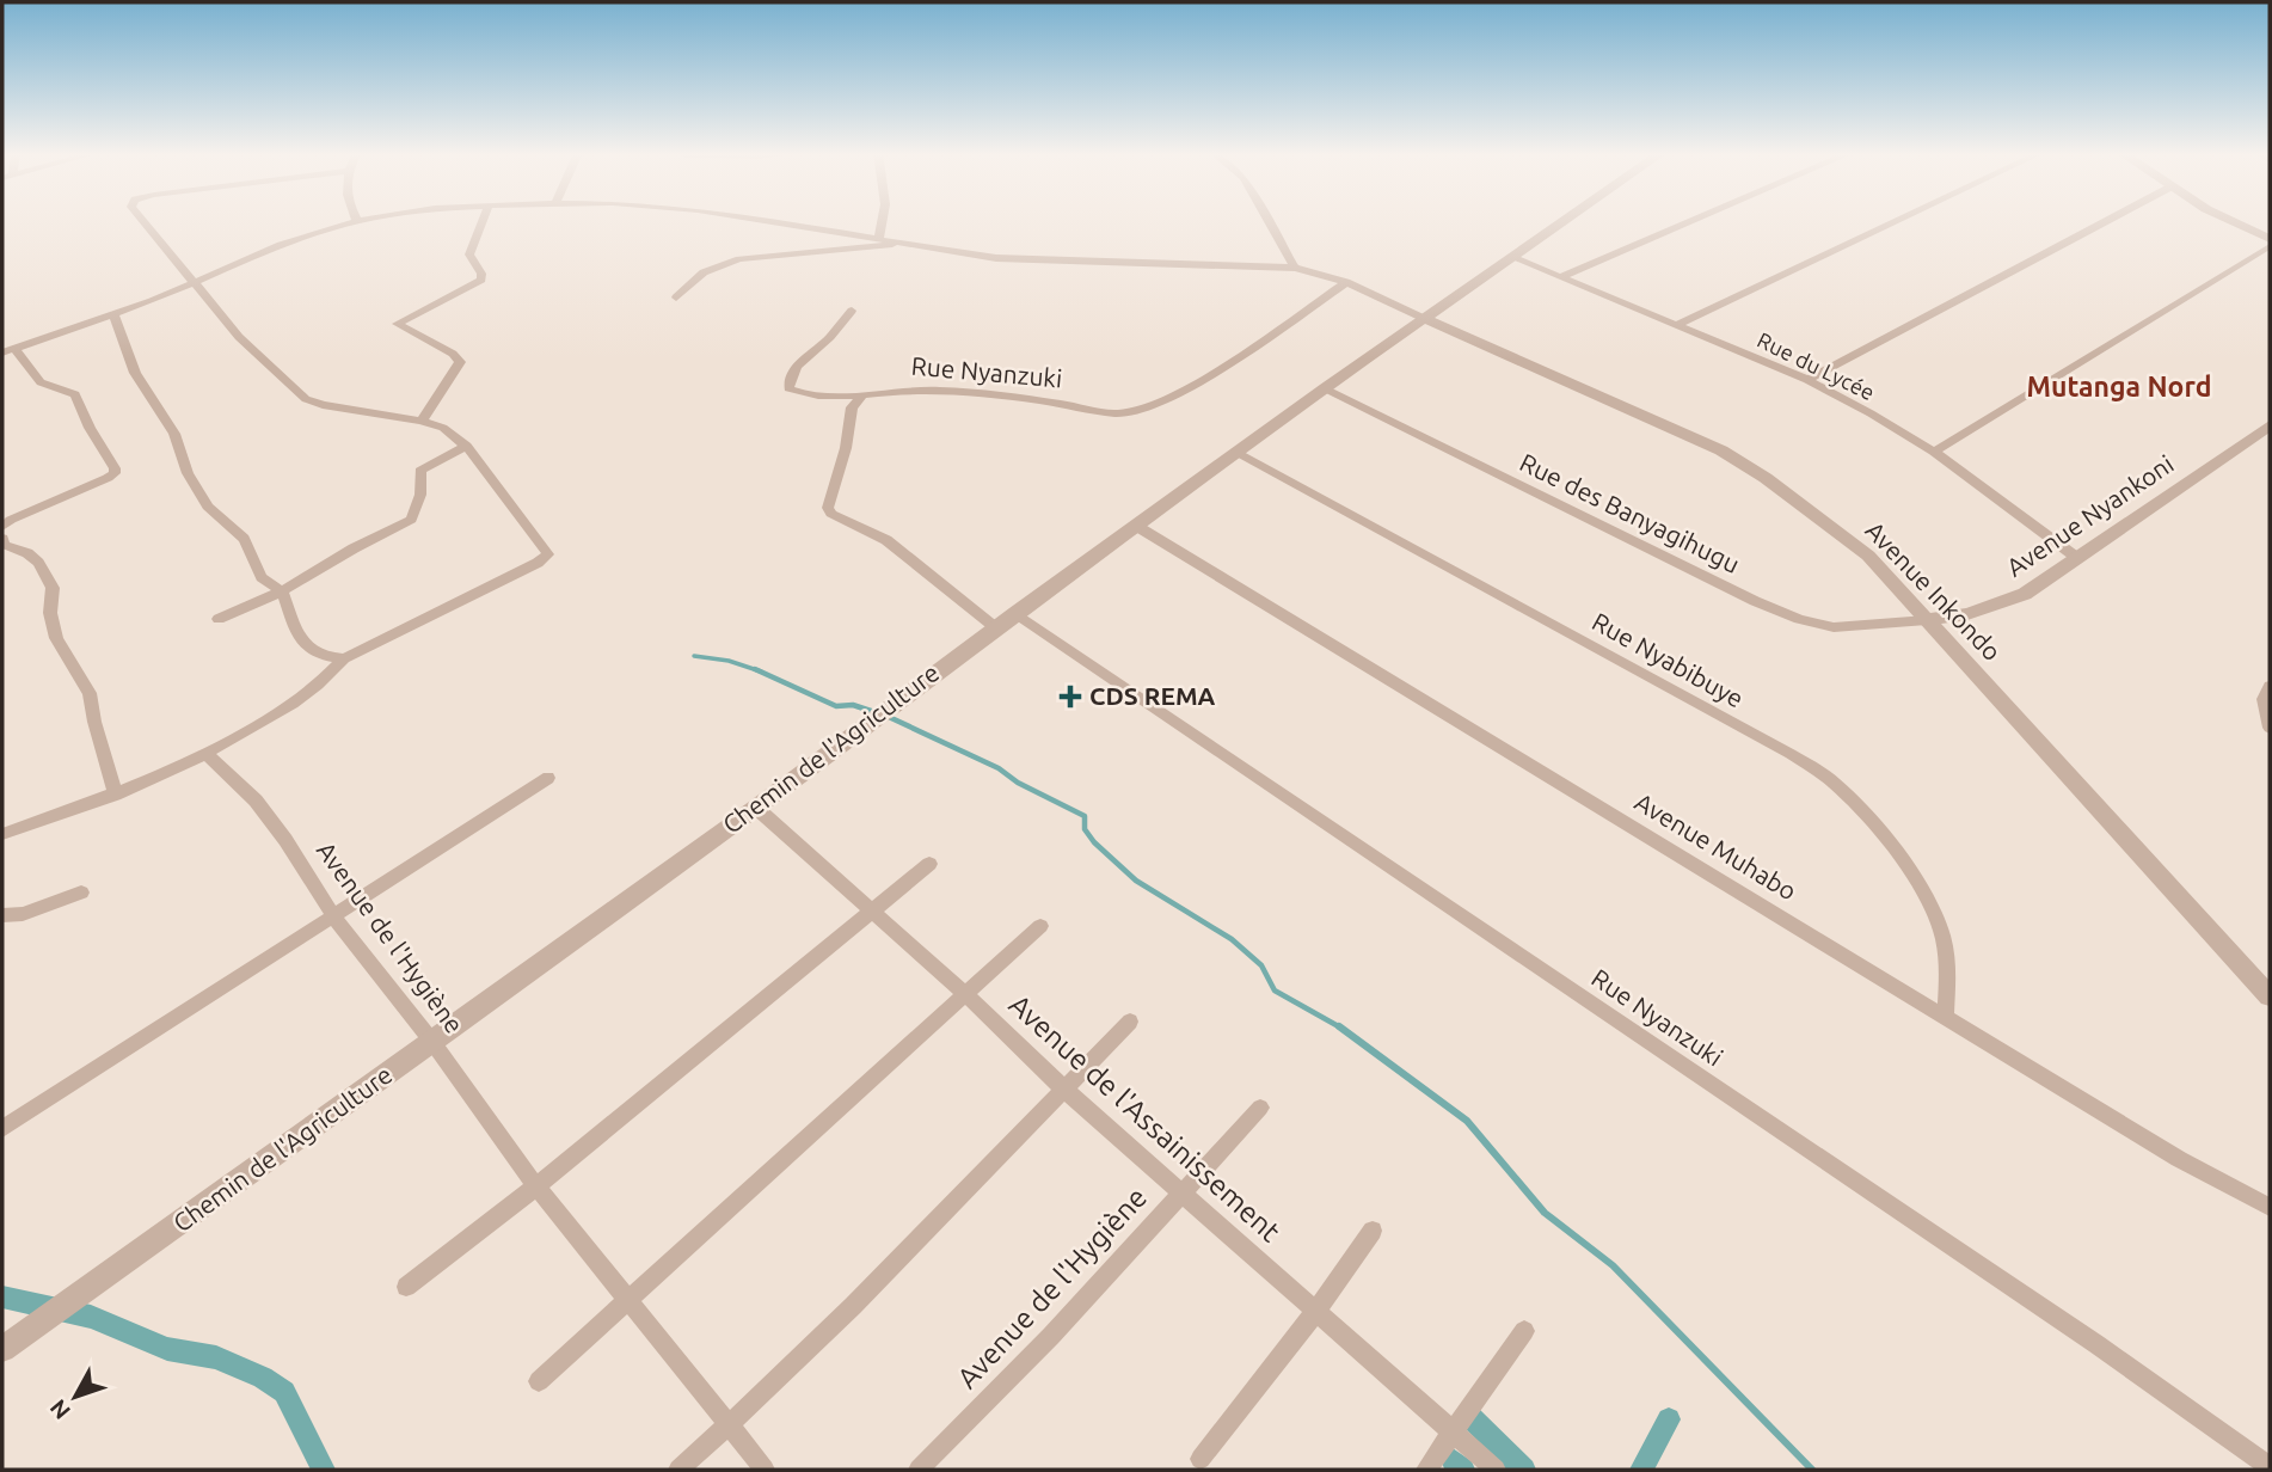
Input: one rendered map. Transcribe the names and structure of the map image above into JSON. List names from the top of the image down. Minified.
{"streets":{"street":["Rue du Lycée","Rue Nyanzuki","Rue des Banyagihugu","Avenue Nyankoni","Avenue Inkondo","Rue Nyabibuye","Chemin de l'Agriculture","Avenue Muhabo","Avenue de l'Hygiène","Avenue de l'Assainissement"]},"crossings":[["Rue du Lycée","Avenue Nyankoni"],["Rue du Lycée","Chemin de l'Agriculture"],["Rue Nyanzuki","Chemin de l'Agriculture"],["Rue des Banyagihugu","Avenue Nyankoni"],["Rue des Banyagihugu","Avenue Inkondo"],["Rue des Banyagihugu","Chemin de l'Agriculture"],["Avenue Nyankoni","Avenue Inkondo"],["Avenue Inkondo","Chemin de l'Agriculture"],["Rue Nyabibuye","Chemin de l'Agriculture"],["Rue Nyabibuye","Avenue Muhabo"],["Chemin de l'Agriculture","Avenue Muhabo"],["Chemin de l'Agriculture","Avenue de l'Hygiène"],["Chemin de l'Agriculture","Avenue de l'Assainissement"],["Avenue de l'Hygiène","Avenue de l'Assainissement"]],"districts":["Mutanga Nord"],"places":{"health":["CDS REMA"]},"north":"bottom left"}
